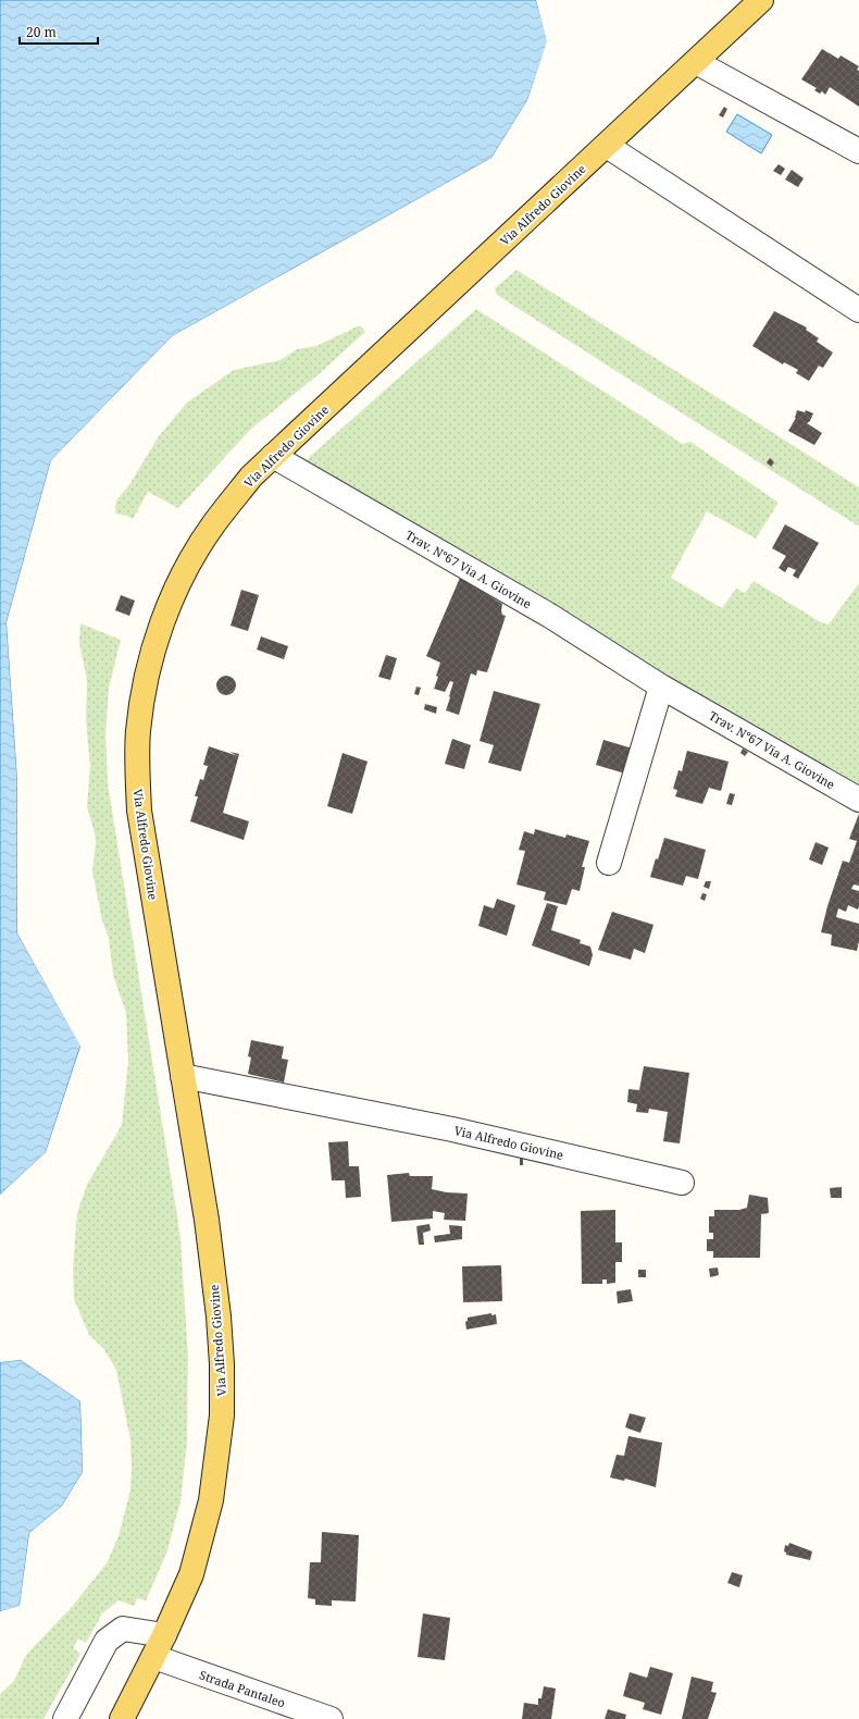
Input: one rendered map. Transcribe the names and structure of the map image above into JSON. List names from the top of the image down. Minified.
{"streets":{"main road":["Via Alfredo Giovine"],"street":["Trav. N°67 Via A. Giovine","Strada Pantaleo"]},"crossings":[["Via Alfredo Giovine","Trav. N°67 Via A. Giovine"],["Via Alfredo Giovine","Strada Pantaleo"]],"scale_bar":"20 m"}
